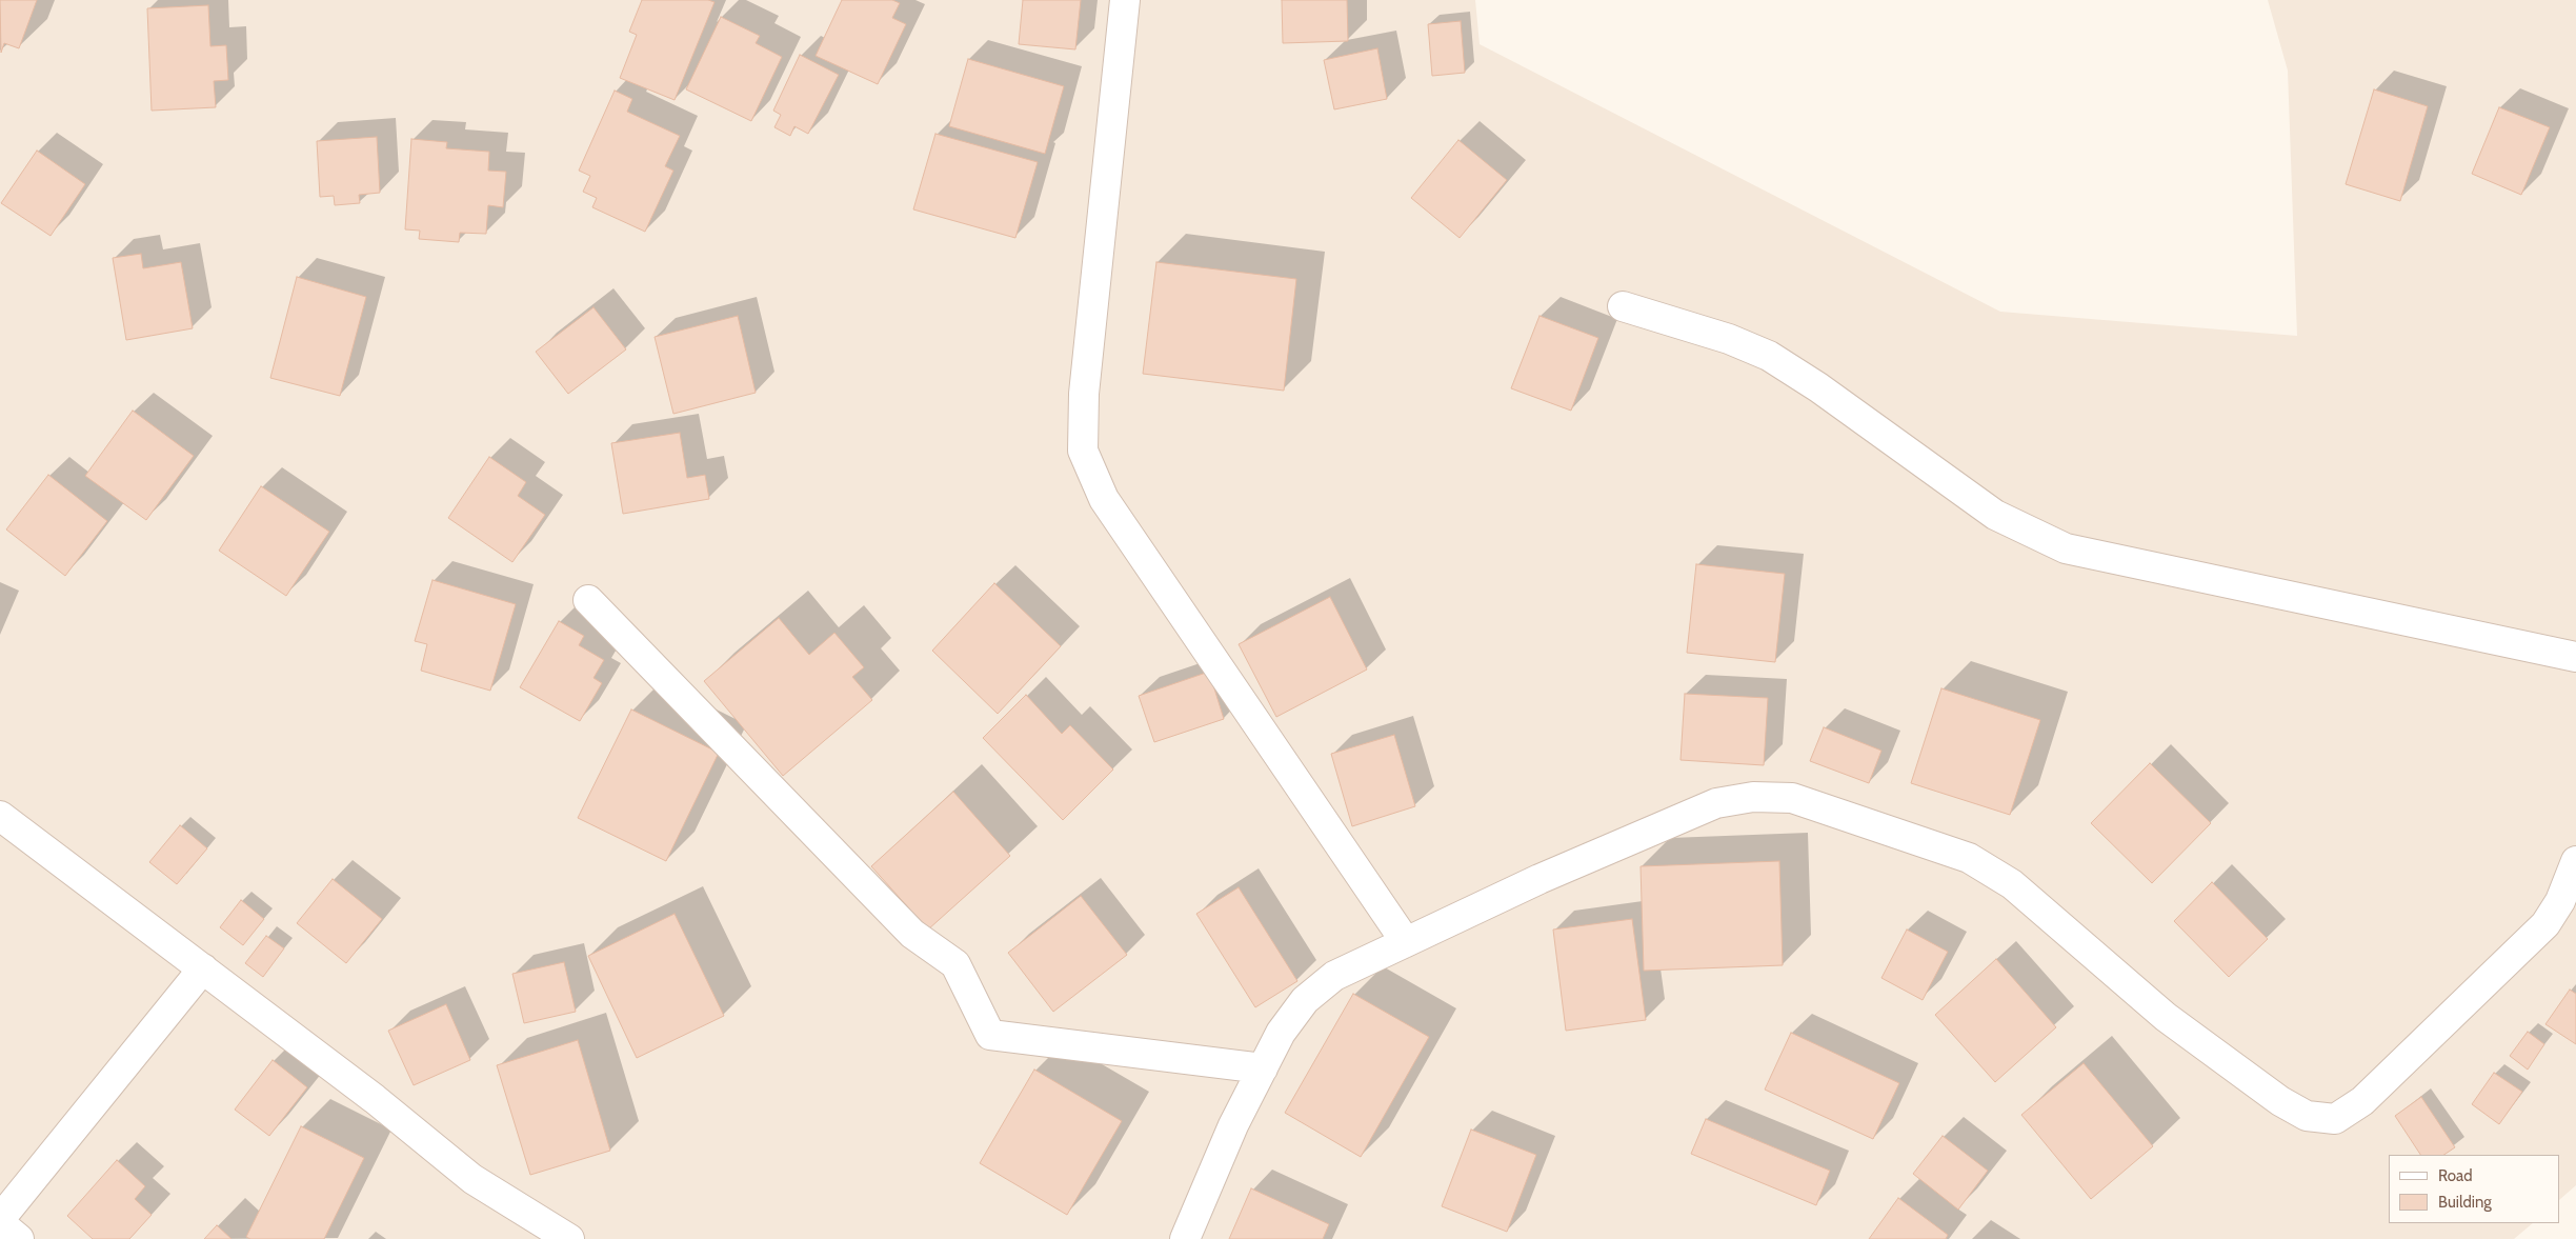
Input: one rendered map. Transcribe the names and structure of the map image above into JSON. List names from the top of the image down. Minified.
{"legend":["Road","Building"]}
